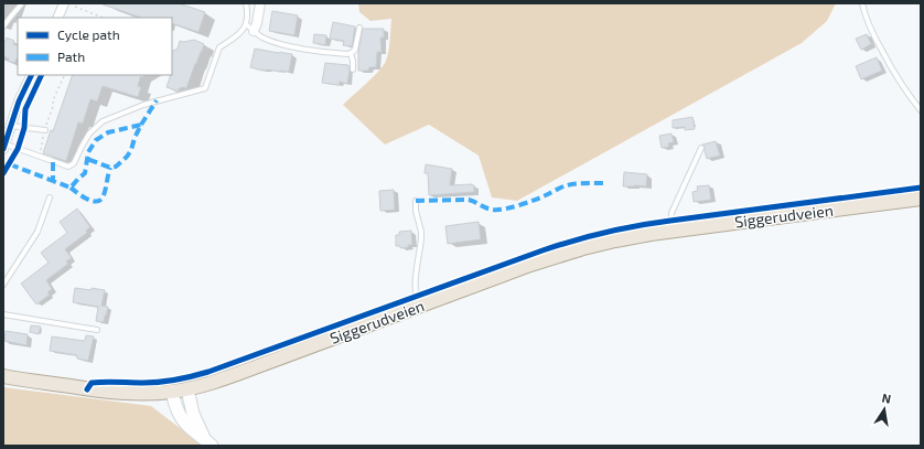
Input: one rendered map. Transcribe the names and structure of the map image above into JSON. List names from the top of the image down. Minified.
{"streets":{"main road":["Siggerudveien"]},"legend":["Cycle path","Path"],"north":"top"}
